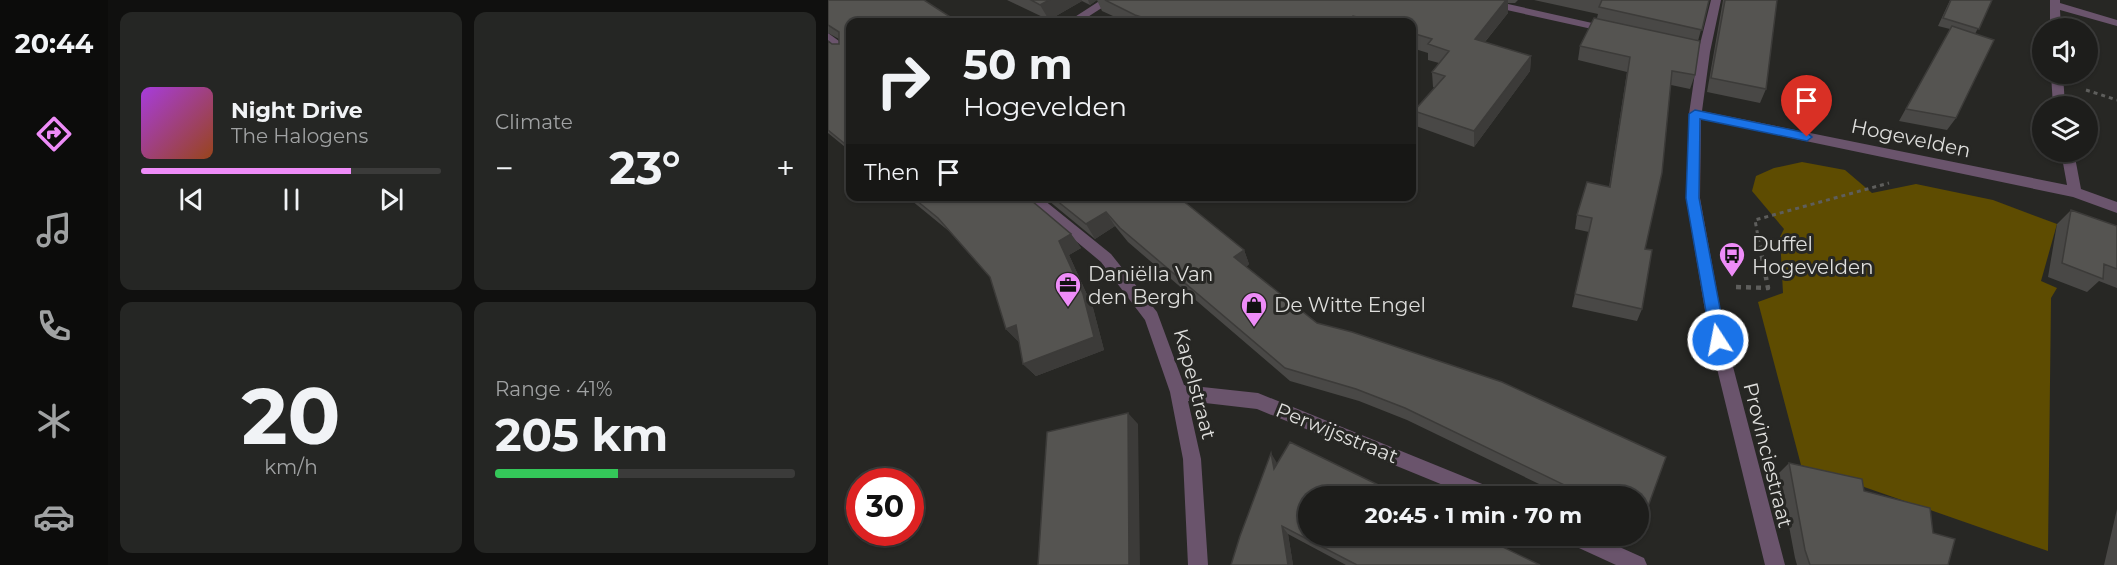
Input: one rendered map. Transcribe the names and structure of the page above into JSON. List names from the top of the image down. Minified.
{"streets":{"street":["Hogevelden","Kapelstraat","Perwijsstraat","Provinciestraat"]},"crossings":[["Hogevelden","Provinciestraat"],["Kapelstraat","Perwijsstraat"]],"places":{"bus stop":["Duffel Hogevelden"],"office":["Daniëlla Van den Bergh"],"shop":["De Witte Engel"]},"page":{"tabs":"20:44","tile":["Climate",["20","km/h"],["Range · 41%","205 km"]],"turn":["50 m","Hogevelden"],"song":["Night Drive","The Halogens"],"heat":["−","23°","+"],"then":"Then","limit":"30","trip":"20:45 · 1 min · 70 m"}}
